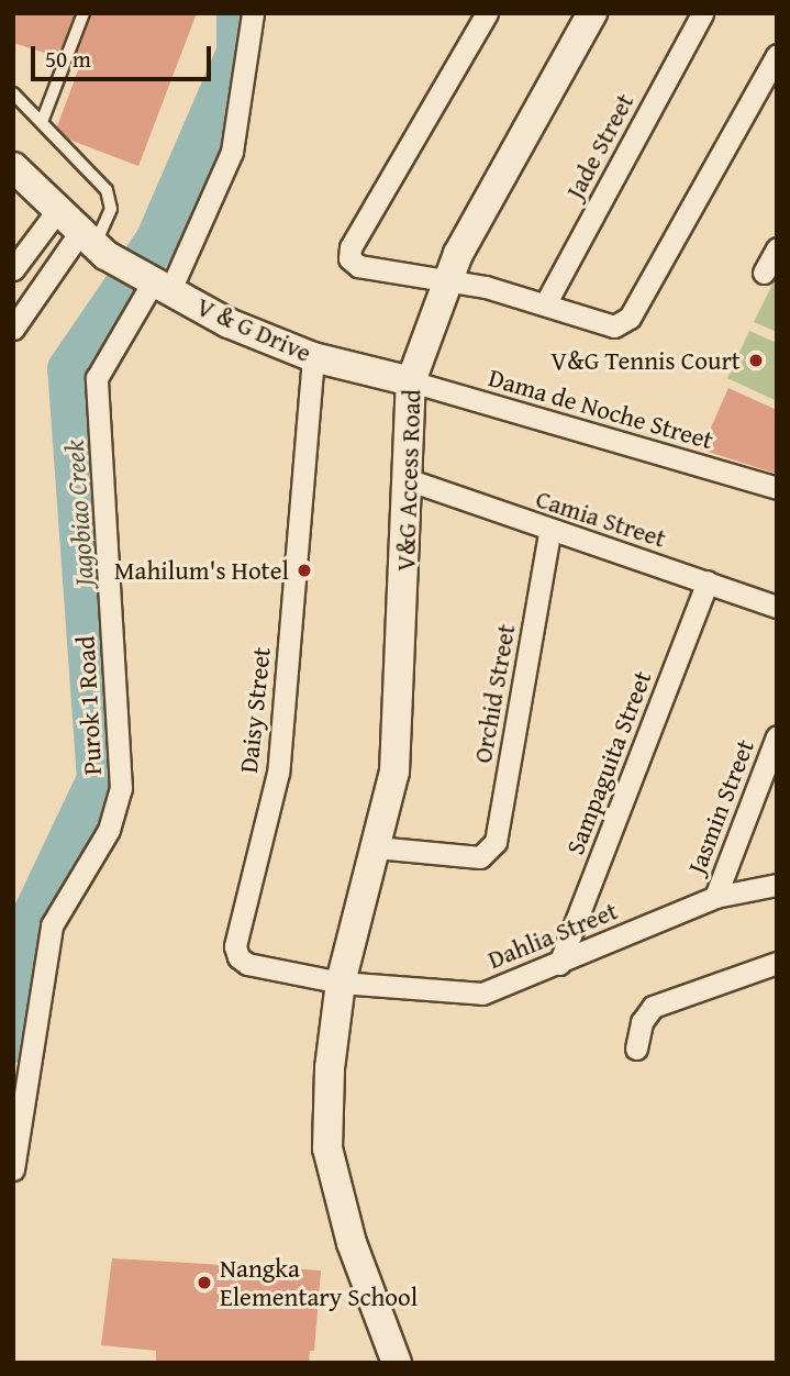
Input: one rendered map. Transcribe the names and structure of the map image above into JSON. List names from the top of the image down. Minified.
{"streets":{"street":["Jade Street","V & G Drive","Dama de Noche Street","V&G Access Road","Camia Street","Orchid Street","Purok 1 Road","Daisy Street","Sampaguita Street","Jasmin Street","Dahlia Street"]},"crossings":[["V & G Drive","Dama de Noche Street"],["V & G Drive","V&G Access Road"],["V & G Drive","Purok 1 Road"],["V & G Drive","Daisy Street"],["Dama de Noche Street","V&G Access Road"],["V&G Access Road","Camia Street"],["V&G Access Road","Orchid Street"],["V&G Access Road","Daisy Street"],["V&G Access Road","Dahlia Street"],["Camia Street","Orchid Street"],["Camia Street","Sampaguita Street"],["Daisy Street","Dahlia Street"],["Sampaguita Street","Dahlia Street"],["Jasmin Street","Dahlia Street"]],"water":["Jagobiao Creek"],"places":["V&G Tennis Court","Mahilum's Hotel","Nangka Elementary School"],"scale_bar":"50 m"}
